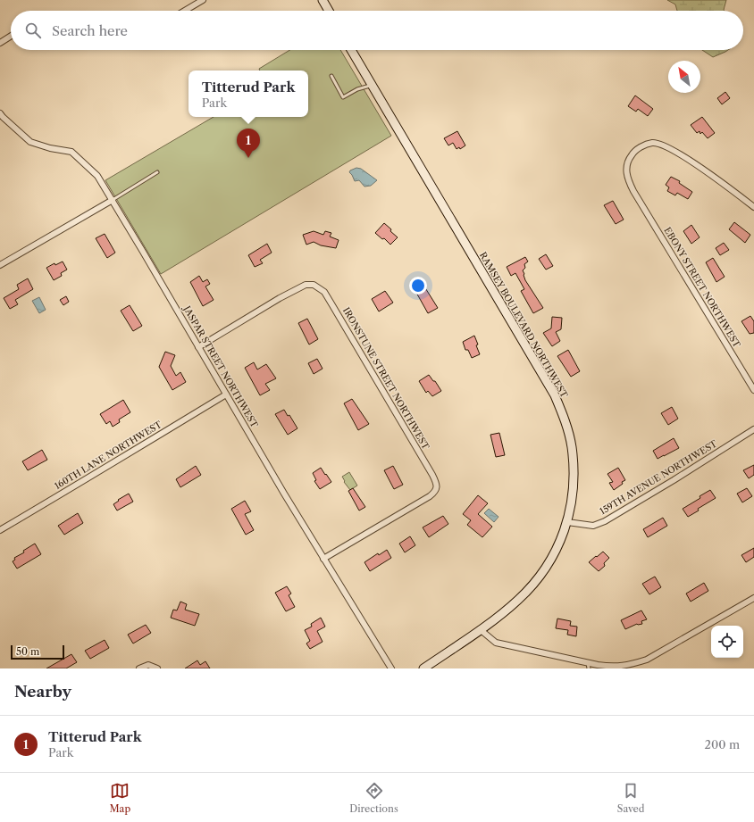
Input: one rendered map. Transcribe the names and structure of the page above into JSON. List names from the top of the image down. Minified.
{"streets":{"street":["EBONY STREET NORTHWEST","RAMSEY BOULEVARD NORTHWEST","JASPAR STREET NORTHWEST","IRONSTUNE STREET NORTHWEST","160TH LANE NORTHWEST","159TH AVENUE NORTHWEST"]},"crossings":[["RAMSEY BOULEVARD NORTHWEST","159TH AVENUE NORTHWEST"],["JASPAR STREET NORTHWEST","IRONSTUNE STREET NORTHWEST"],["JASPAR STREET NORTHWEST","160TH LANE NORTHWEST"]],"scale_bar":"50 m","north":"top left","page":{"search":"Search here","popup":["Titterud Park","Park"],"pins":"1","scale":"50 m","heading":"Nearby","list":[{"mark":"1","name":"Titterud Park","note":"Park","value":"200 m"}],"nav":["Map","Directions","Saved"]}}
